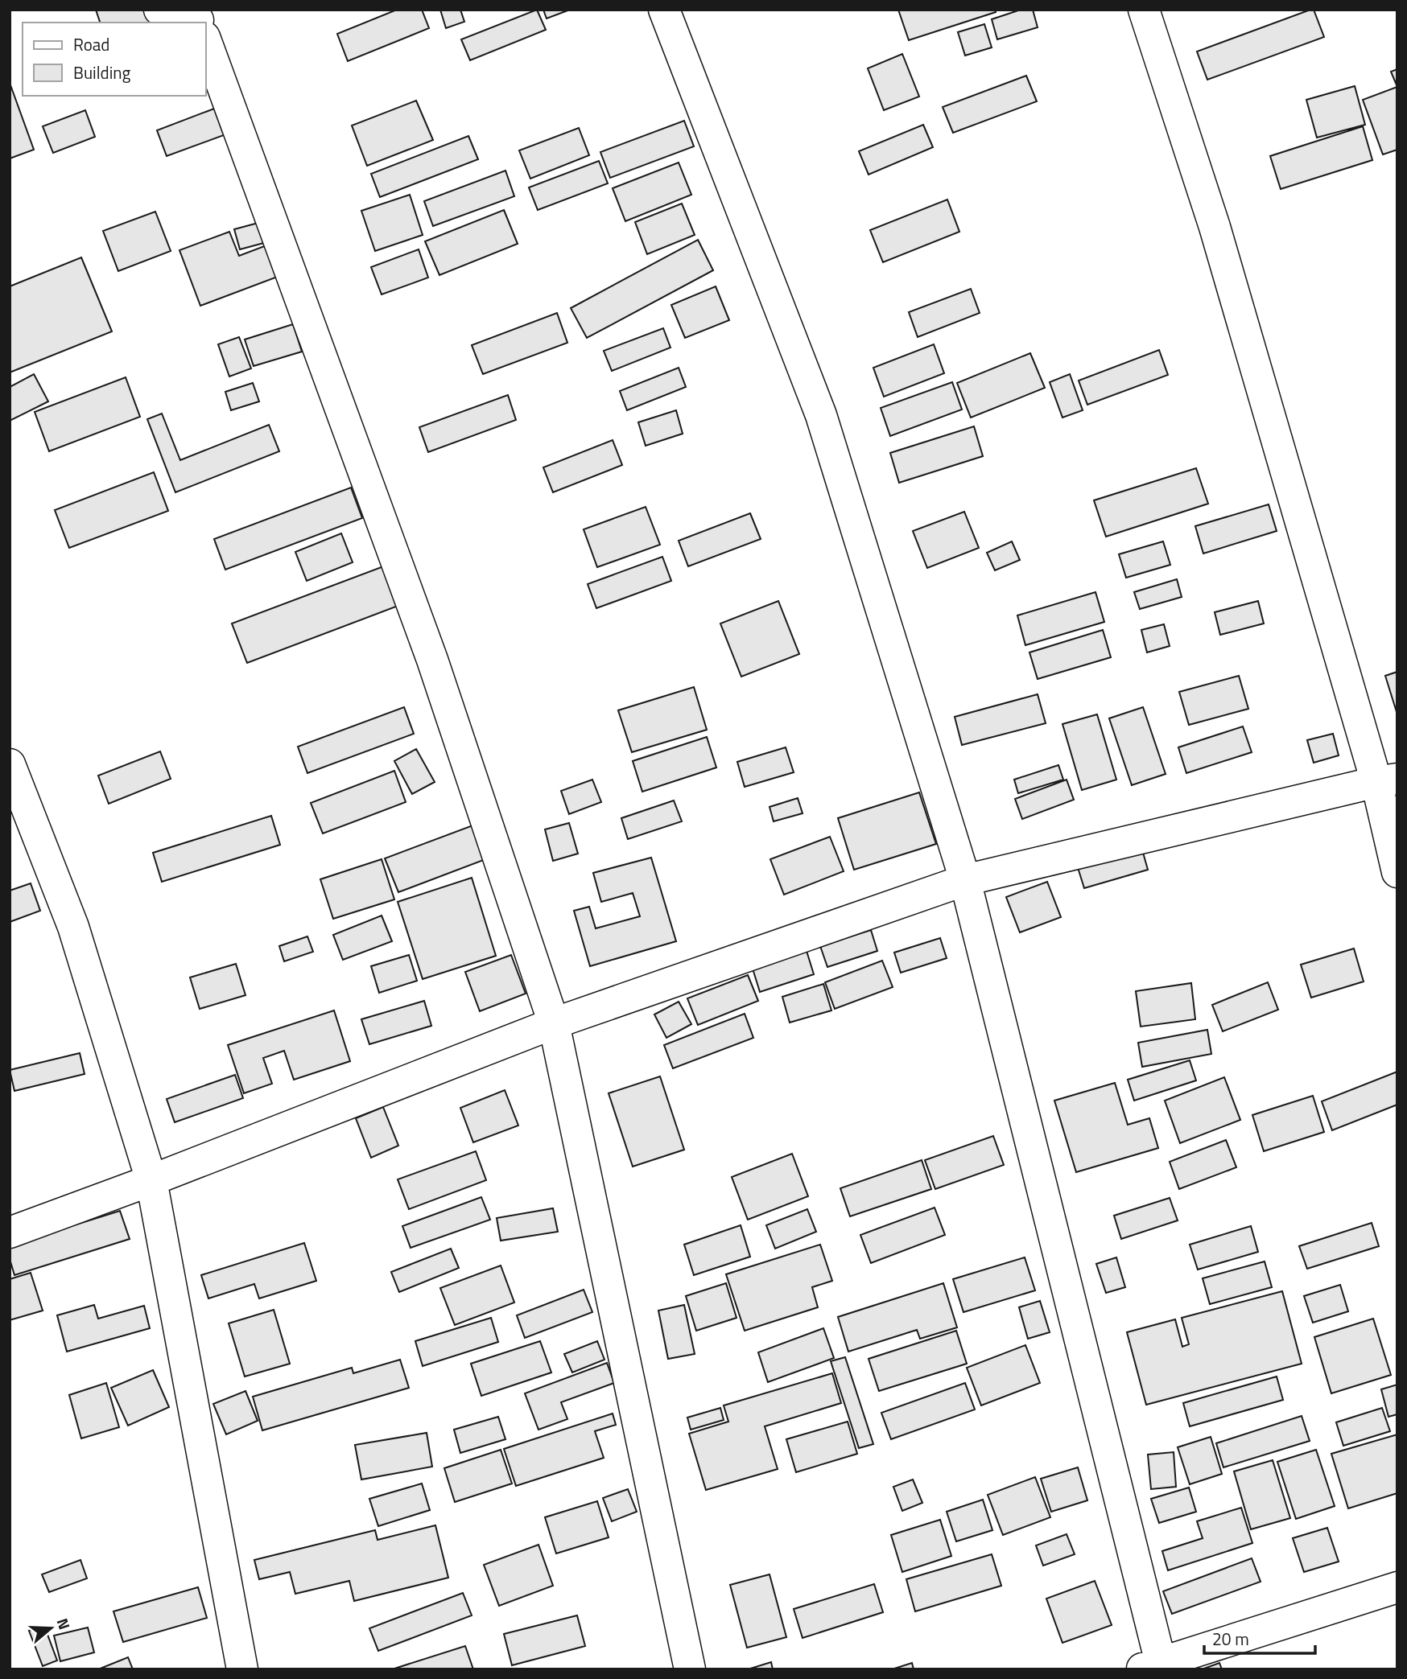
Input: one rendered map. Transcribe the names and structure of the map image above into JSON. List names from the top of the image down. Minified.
{"legend":["Road","Building"],"scale_bar":"20 m","north":"right"}
